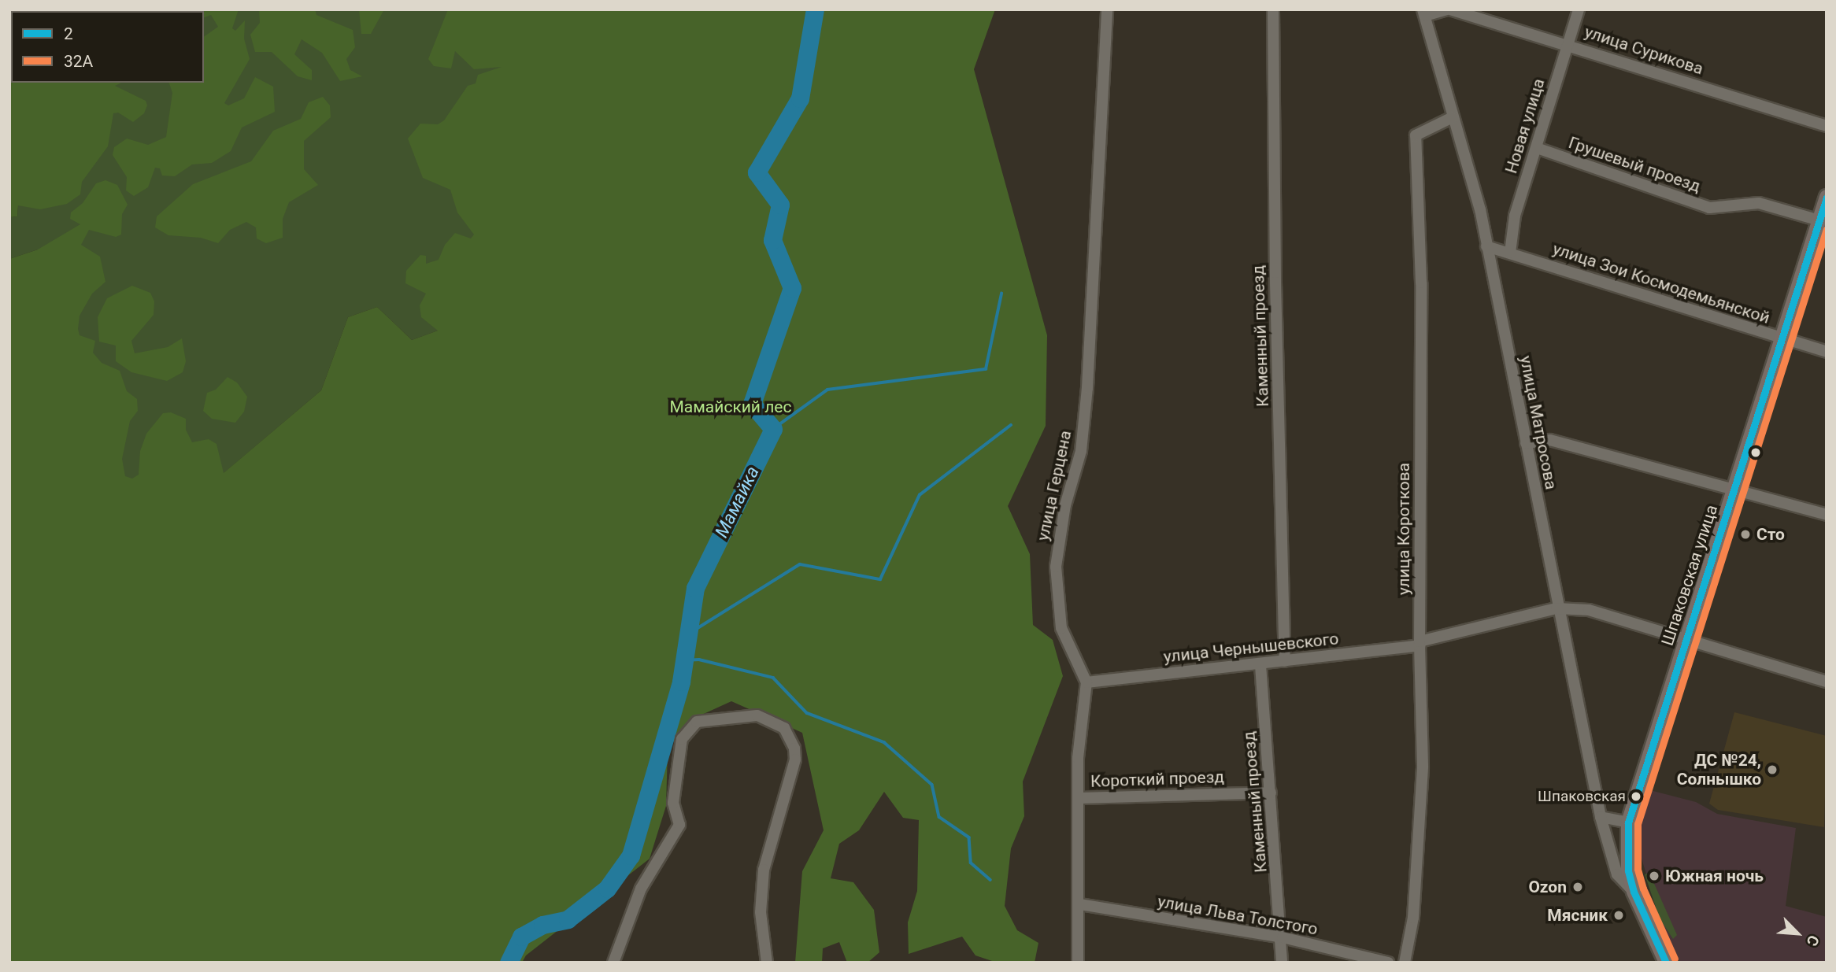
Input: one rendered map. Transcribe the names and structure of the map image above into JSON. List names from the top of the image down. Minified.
{"streets":{"main road":["Шпаковская улица"],"street":["улица Сурикова","Новая улица","Грушевый проезд","улица Зои Космодемьянской","Каменный проезд","улица Матросова","улица Герцена","улица Короткова","улица Чернышевского","Короткий проезд","улица Льва Толстого"]},"crossings":[["улица Сурикова","Новая улица"],["улица Сурикова","улица Матросова"],["Новая улица","Грушевый проезд"],["Новая улица","улица Зои Космодемьянской"],["Грушевый проезд","Шпаковская улица"],["улица Зои Космодемьянской","улица Матросова"],["улица Зои Космодемьянской","Шпаковская улица"],["Каменный проезд","улица Чернышевского"],["Каменный проезд","Короткий проезд"],["Каменный проезд","улица Льва Толстого"],["улица Матросова","улица Короткова"],["улица Матросова","Шпаковская улица"],["улица Матросова","улица Чернышевского"],["улица Герцена","улица Чернышевского"],["улица Короткова","улица Чернышевского"],["Шпаковская улица","улица Чернышевского"]],"water":["Мамайка"],"parks":["Мамайский лес"],"places":["Сто","ДС №24, Солнышко","Шпаковская","Южная ночь","Ozon","Мясник"],"lines":["transit line 2","transit line 32A"],"legend":["2","32A"],"north":"bottom right"}
